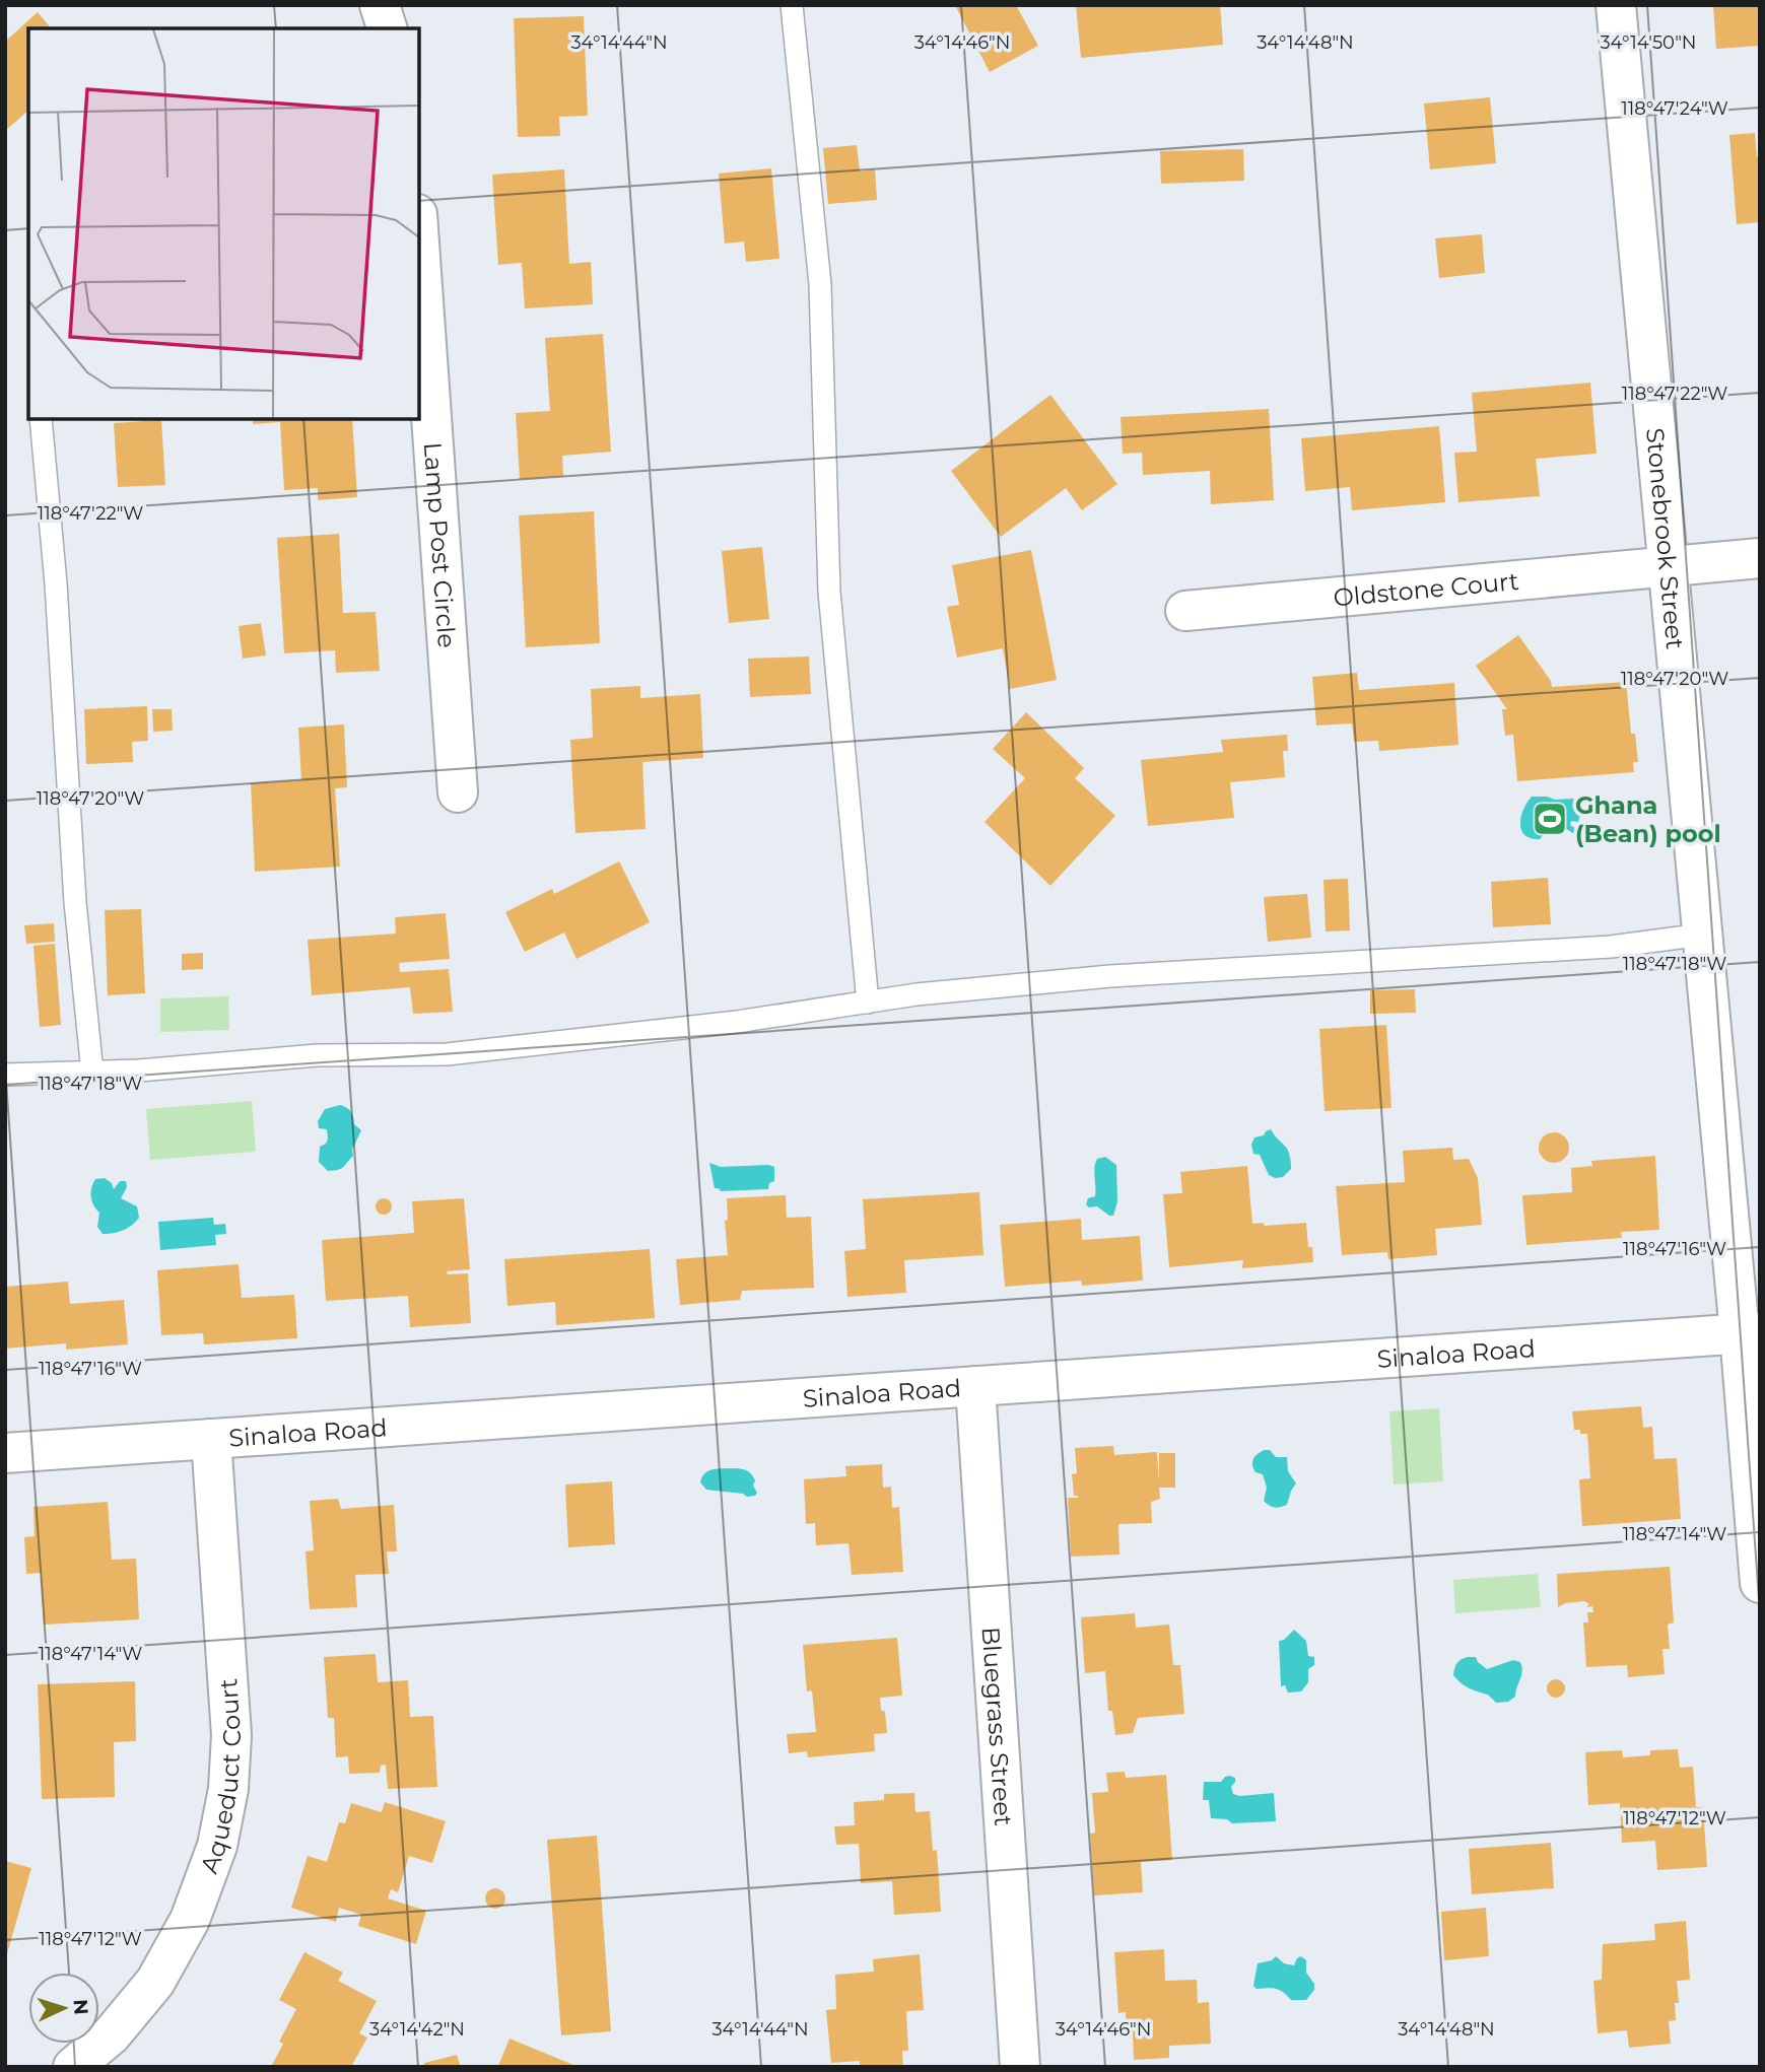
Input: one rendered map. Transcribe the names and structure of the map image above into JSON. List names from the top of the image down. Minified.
{"streets":{"street":["Stonebrook Street","Lamp Post Circle","Oldstone Court","Sinaloa Road","Bluegrass Street","Aqueduct Court"]},"crossings":[["Stonebrook Street","Oldstone Court"],["Stonebrook Street","Sinaloa Road"],["Sinaloa Road","Bluegrass Street"],["Sinaloa Road","Aqueduct Court"]],"places":{"sports":["Ghana (Bean) pool"]},"north":"right","coordinates":["34°14'44\"N","34°14'46\"N","34°14'48\"N","34°14'50\"N","118°47'24\"W","118°47'22\"W","118°47'20\"W","118°47'18\"W","118°47'16\"W","118°47'14\"W","118°47'12\"W","34°14'42\"N"]}
